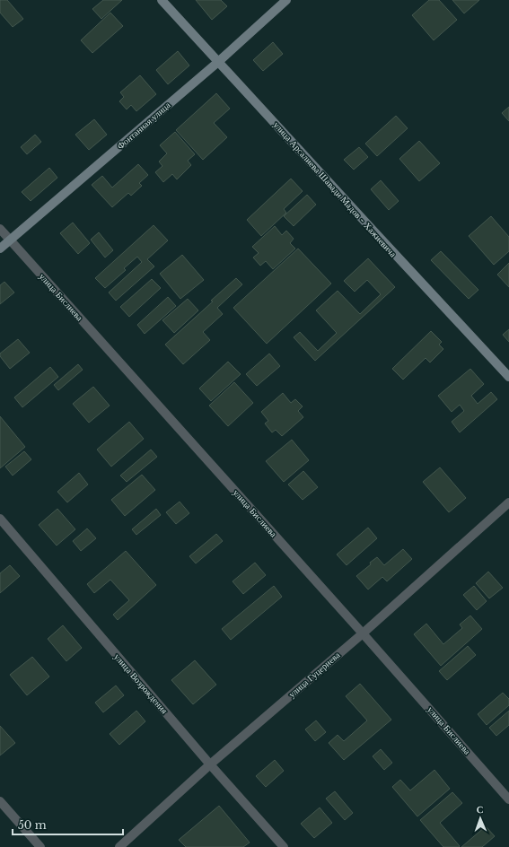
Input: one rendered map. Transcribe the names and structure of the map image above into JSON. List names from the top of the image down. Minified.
{"streets":{"street":["Фонтанная улица","улица Арсалиева Шавади Мадов - Хажиевича","улица Бислиева","улица Гуцериева","улица Возрождения"]},"crossings":[["Фонтанная улица","улица Арсалиева Шавади Мадов - Хажиевича"],["Фонтанная улица","улица Бислиева"],["улица Бислиева","улица Гуцериева"],["улица Гуцериева","улица Возрождения"]],"scale_bar":"50 m","north":"top"}
